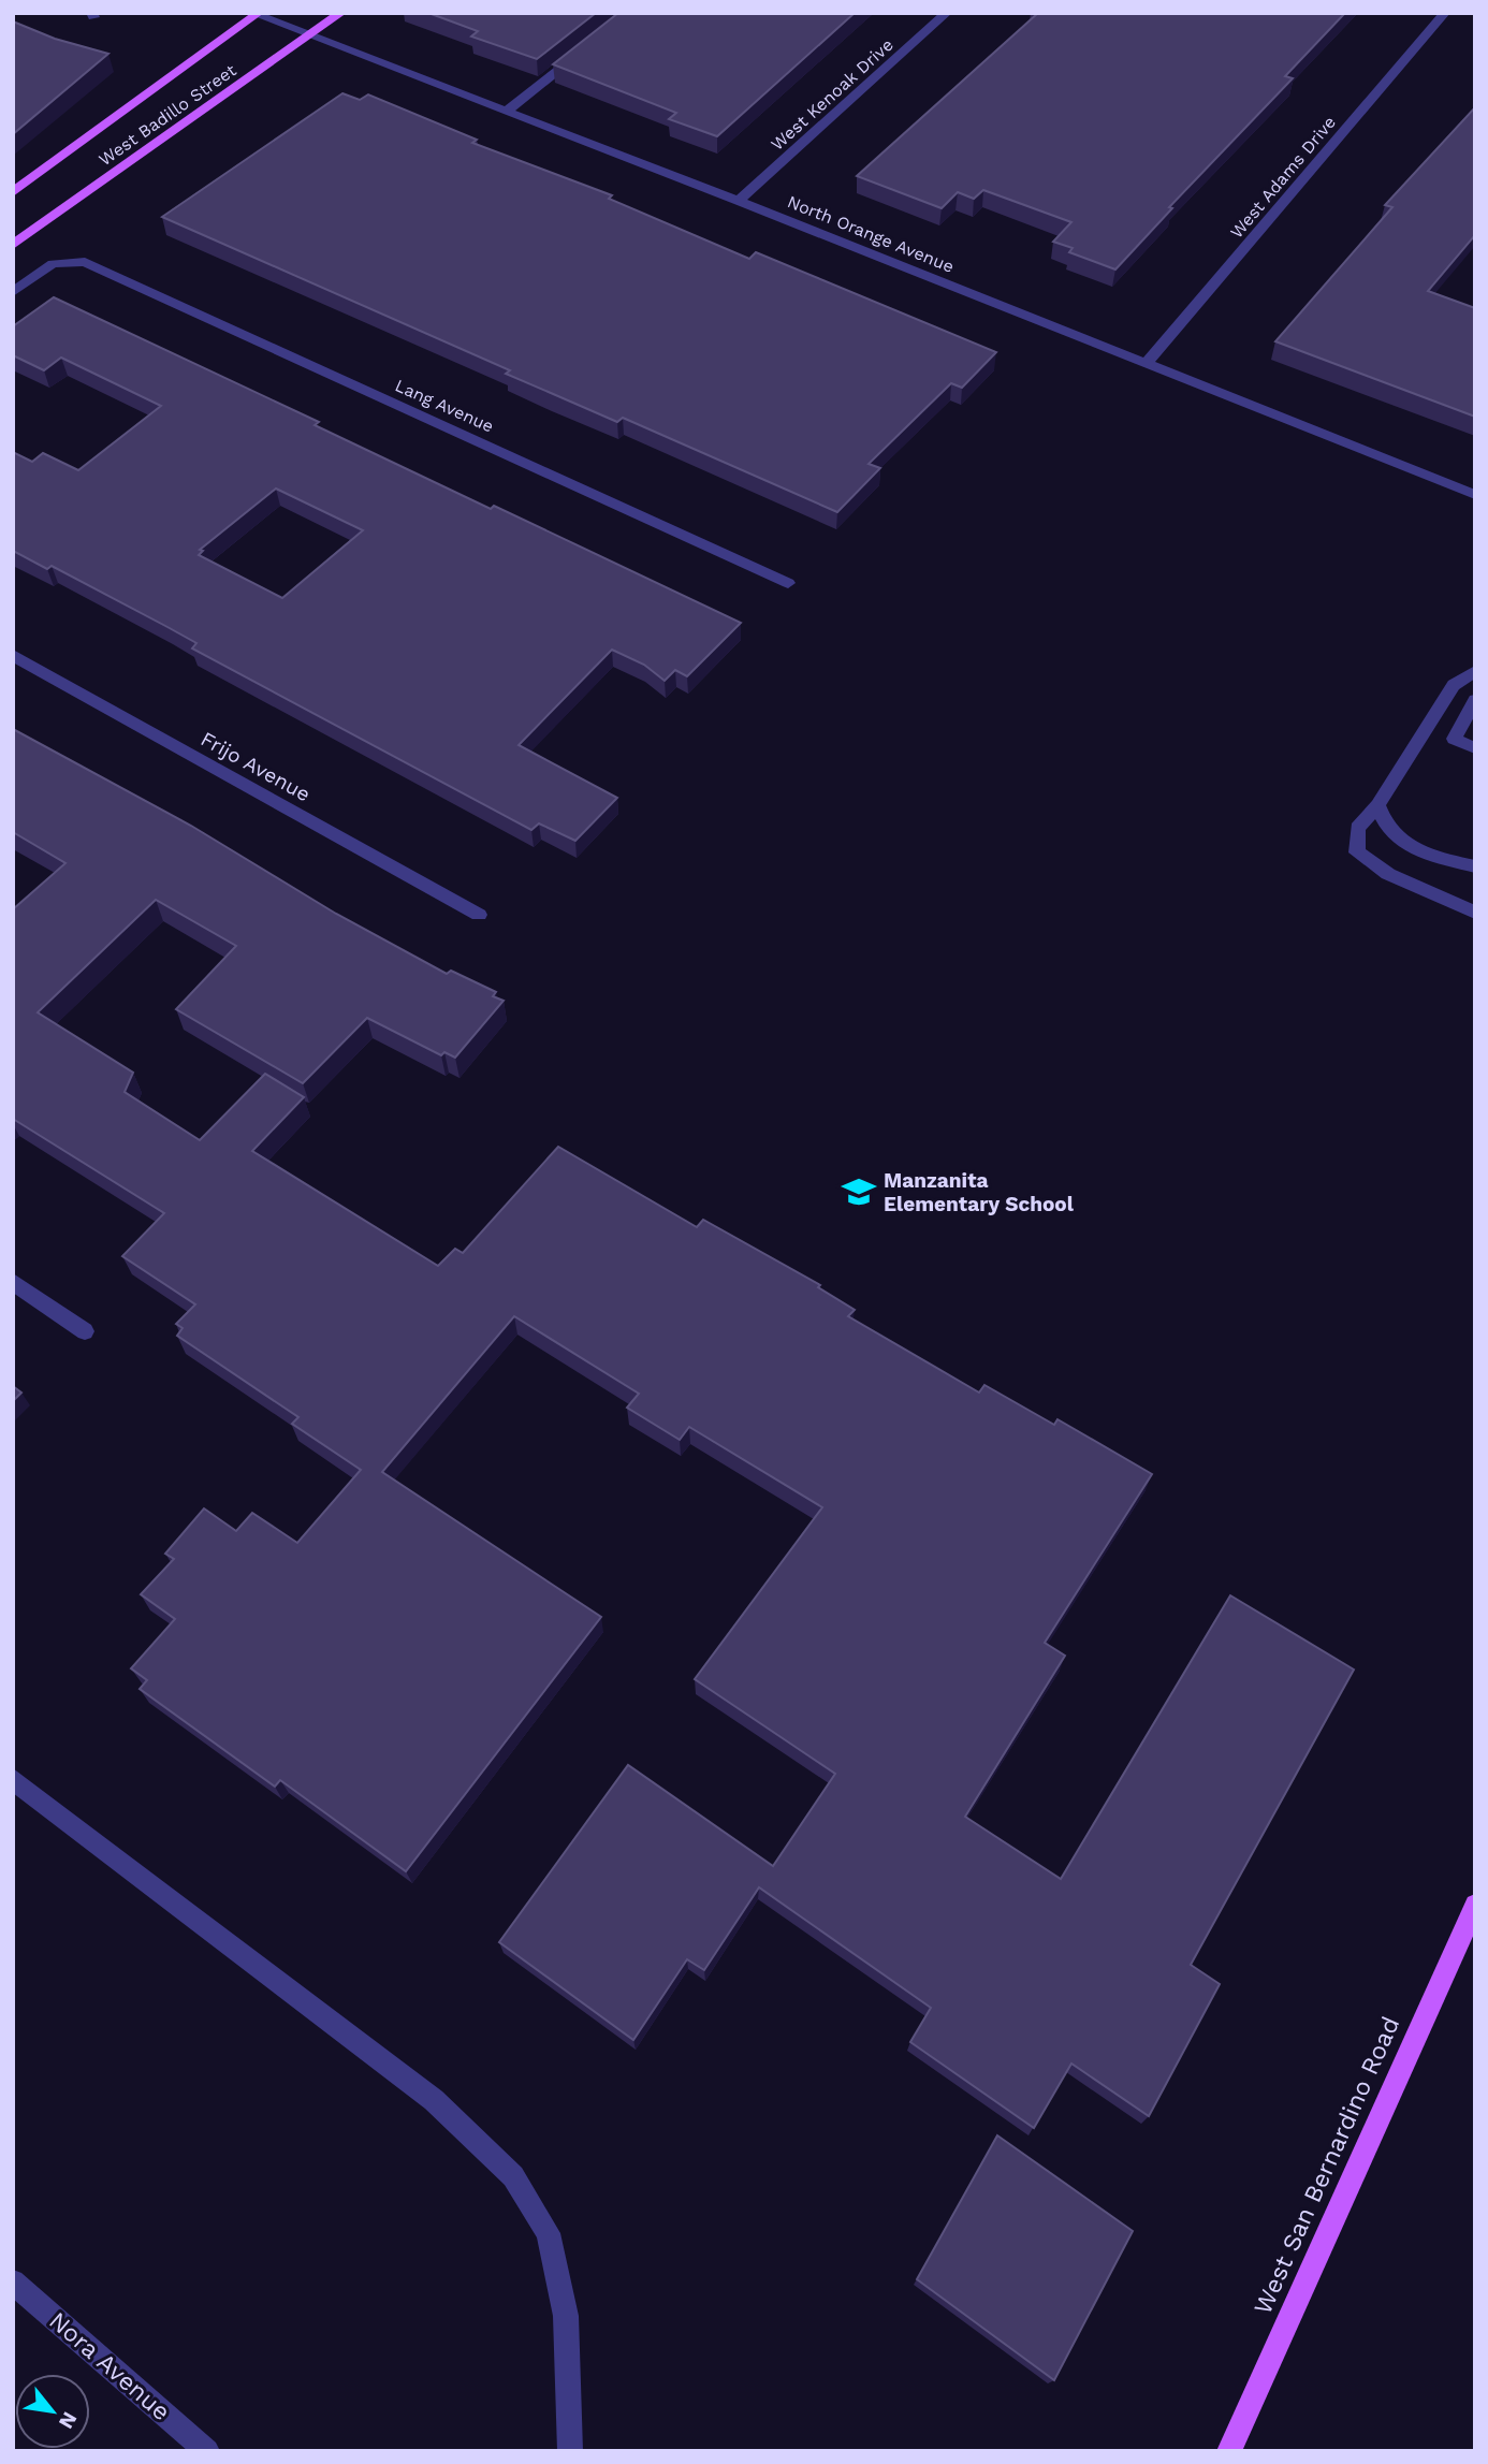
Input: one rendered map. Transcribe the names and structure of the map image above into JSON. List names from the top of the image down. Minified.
{"streets":{"main road":["West Badillo Street","West San Bernardino Road"],"street":["West Kenoak Drive","West Adams Drive","North Orange Avenue","Lang Avenue","Frijo Avenue","Nora Avenue"]},"crossings":[["West Kenoak Drive","North Orange Avenue"],["West Badillo Street","North Orange Avenue"],["West Adams Drive","North Orange Avenue"]],"places":{"school or university":["Manzanita Elementary School"]},"north":"bottom right"}
